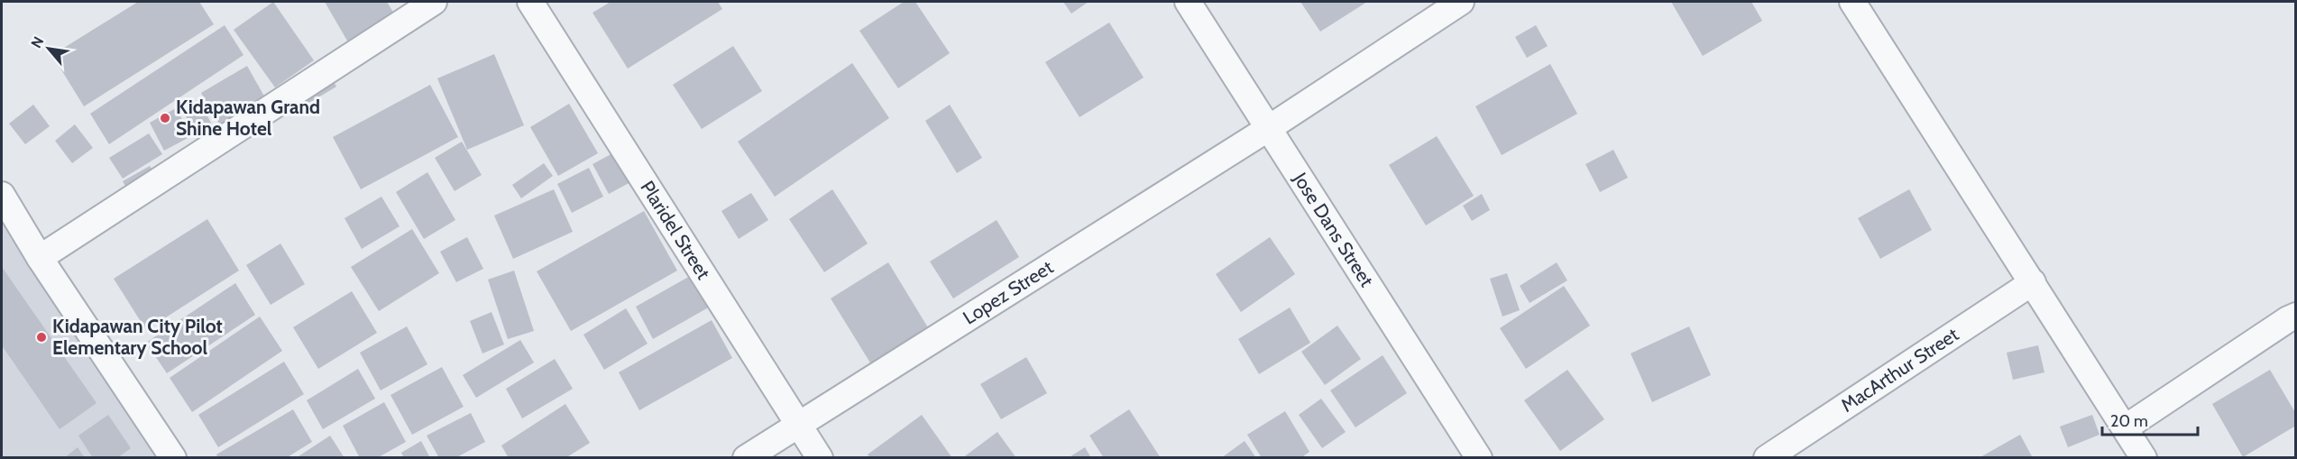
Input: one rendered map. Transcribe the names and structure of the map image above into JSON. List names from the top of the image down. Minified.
{"streets":{"street":["Plaridel Street","Jose Dans Street","Lopez Street","MacArthur Street"]},"crossings":[["Plaridel Street","Lopez Street"],["Jose Dans Street","Lopez Street"]],"places":["Kidapawan Grand Shine Hotel","Kidapawan City Pilot Elementary School"],"scale_bar":"20 m","north":"top left"}
